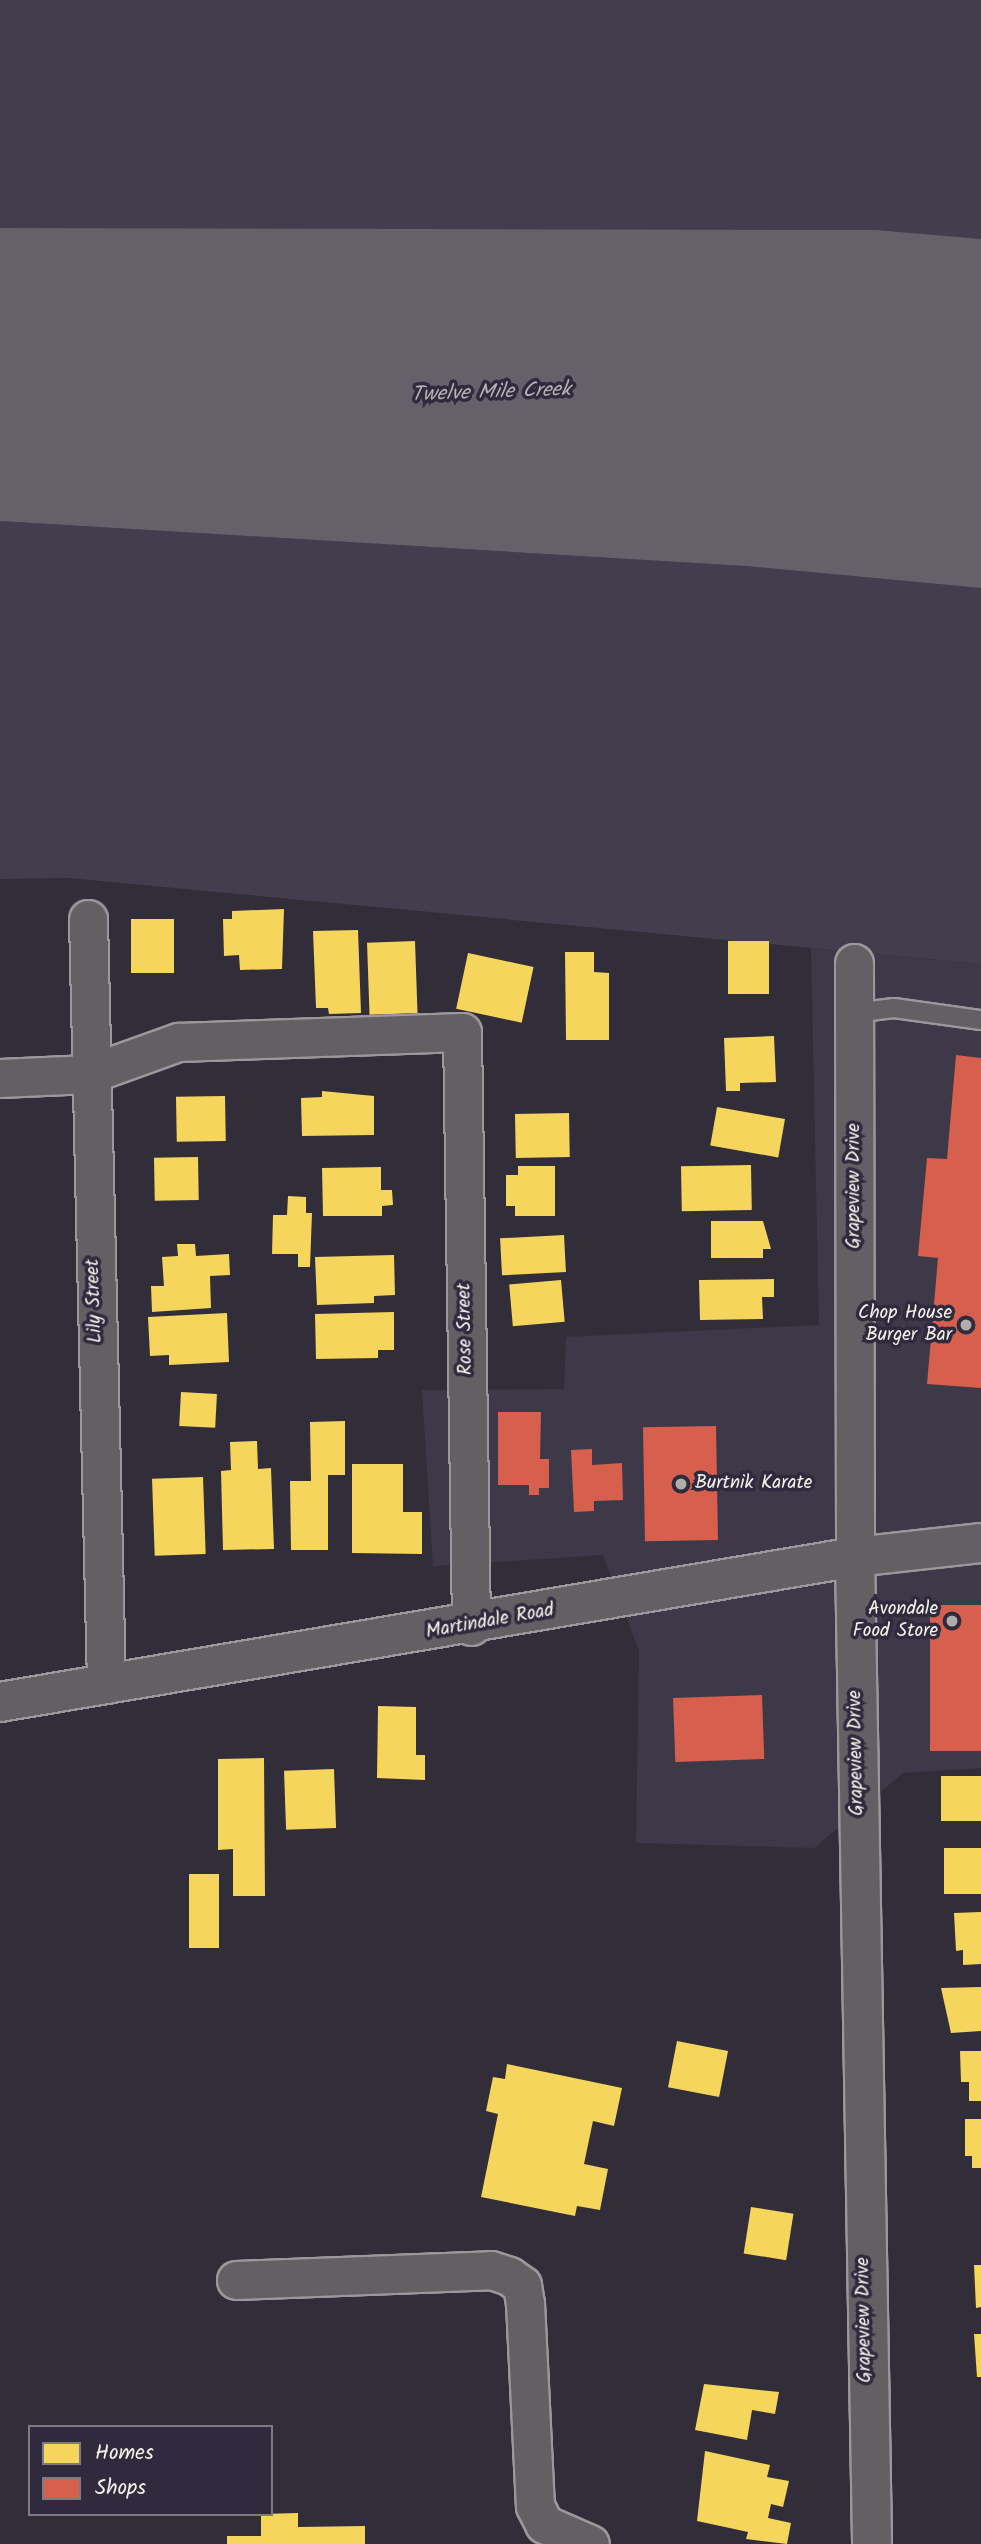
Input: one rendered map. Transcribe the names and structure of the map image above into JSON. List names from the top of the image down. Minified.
{"streets":{"main road":["Grapeview Drive","Martindale Road"],"street":["Lily Street","Rose Street"]},"crossings":[["Grapeview Drive","Martindale Road"],["Lily Street","Rose Street"],["Lily Street","Martindale Road"],["Rose Street","Martindale Road"]],"water":["Twelve Mile Creek"],"places":["Chop House Burger Bar","Burtnik Karate","Avondale Food Store"],"legend":["Homes","Shops"]}
